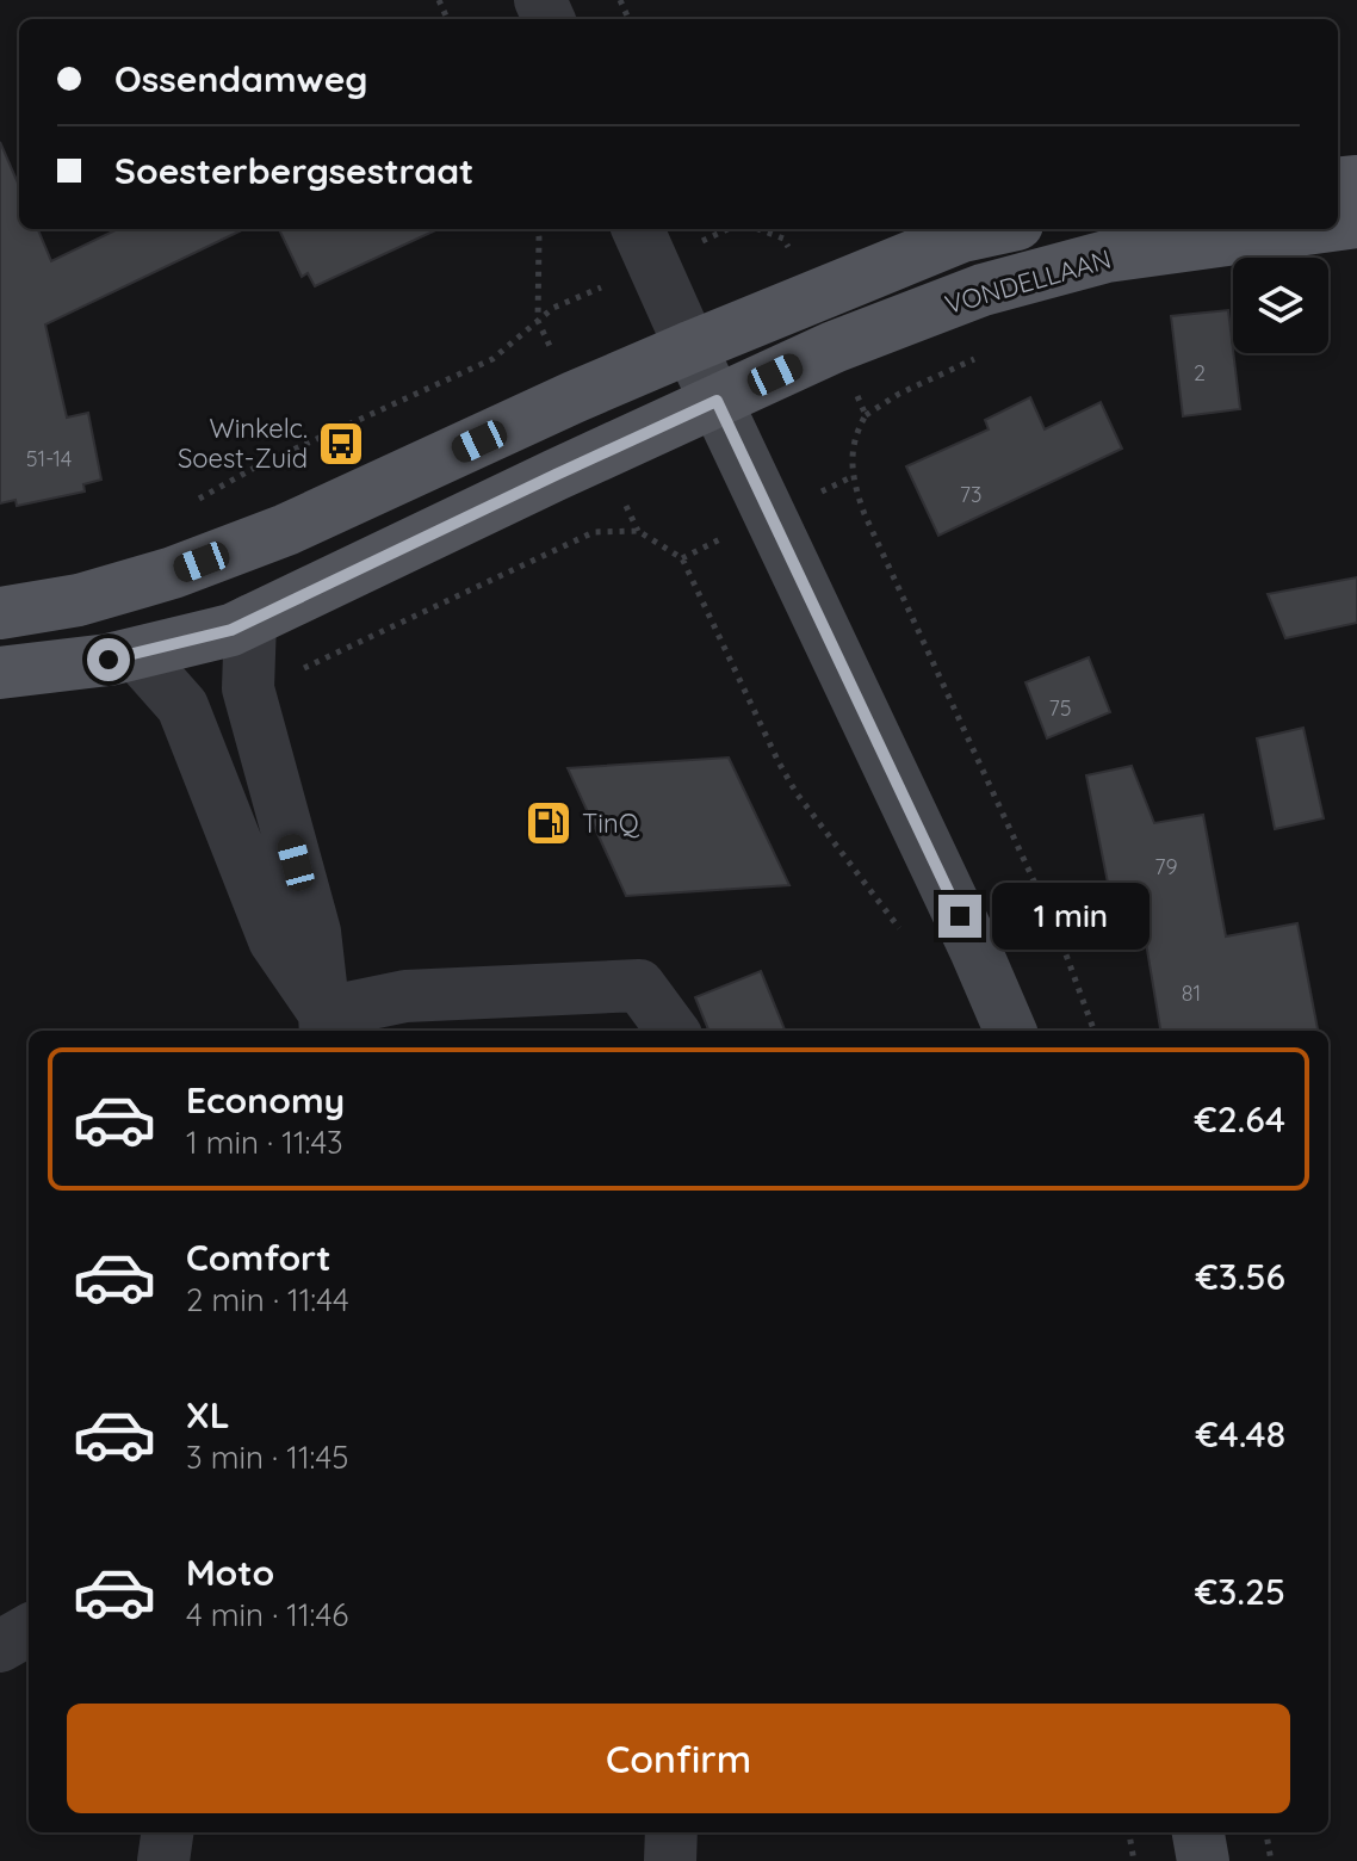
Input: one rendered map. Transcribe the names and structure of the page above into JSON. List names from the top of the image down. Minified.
{"streets":{"main road":["VONDELLAAN"]},"places":{"bus stop":["Winkelc. Soest-Zuid"],"fuel station":["TinQ"]},"house_numbers":["2","51-14","73","75","79","81"],"page":{"banner":["Ossendamweg","Soesterbergsestraat"],"bubble":"1 min","list":[{"name":"Economy","note":"1 min · 11:43","value":"€2.64"},{"name":"Comfort","note":"2 min · 11:44","value":"€3.56"},{"name":"XL","note":"3 min · 11:45","value":"€4.48"},{"name":"Moto","note":"4 min · 11:46","value":"€3.25"}],"buttons":"Confirm"}}
